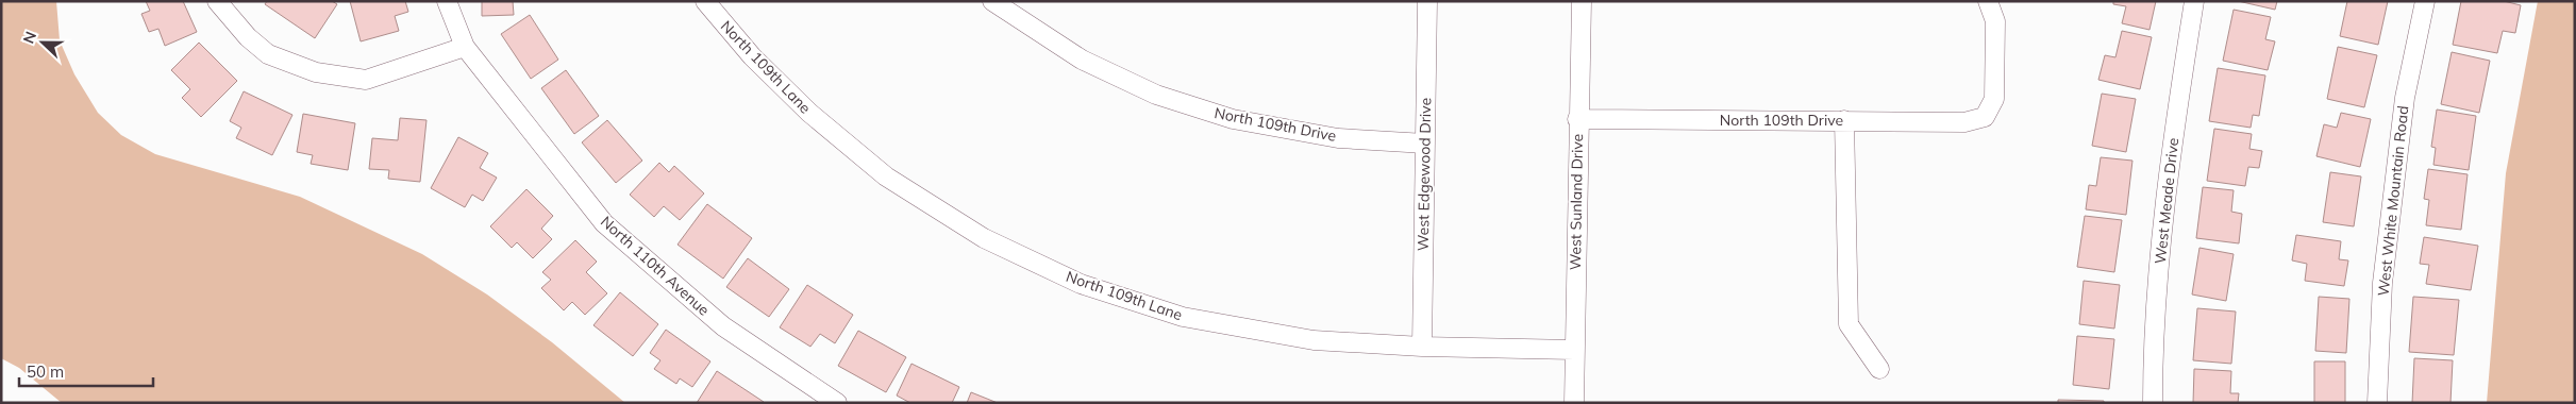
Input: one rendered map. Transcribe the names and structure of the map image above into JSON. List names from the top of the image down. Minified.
{"streets":{"street":["North 109th Lane","North 109th Drive","West Edgewood Drive","West Meade Drive","West White Mountain Road","West Sunland Drive","North 110th Avenue"]},"crossings":[["North 109th Lane","West Edgewood Drive"],["North 109th Lane","West Sunland Drive"],["North 109th Drive","West Edgewood Drive"],["North 109th Drive","West Sunland Drive"]],"scale_bar":"50 m","north":"left"}
